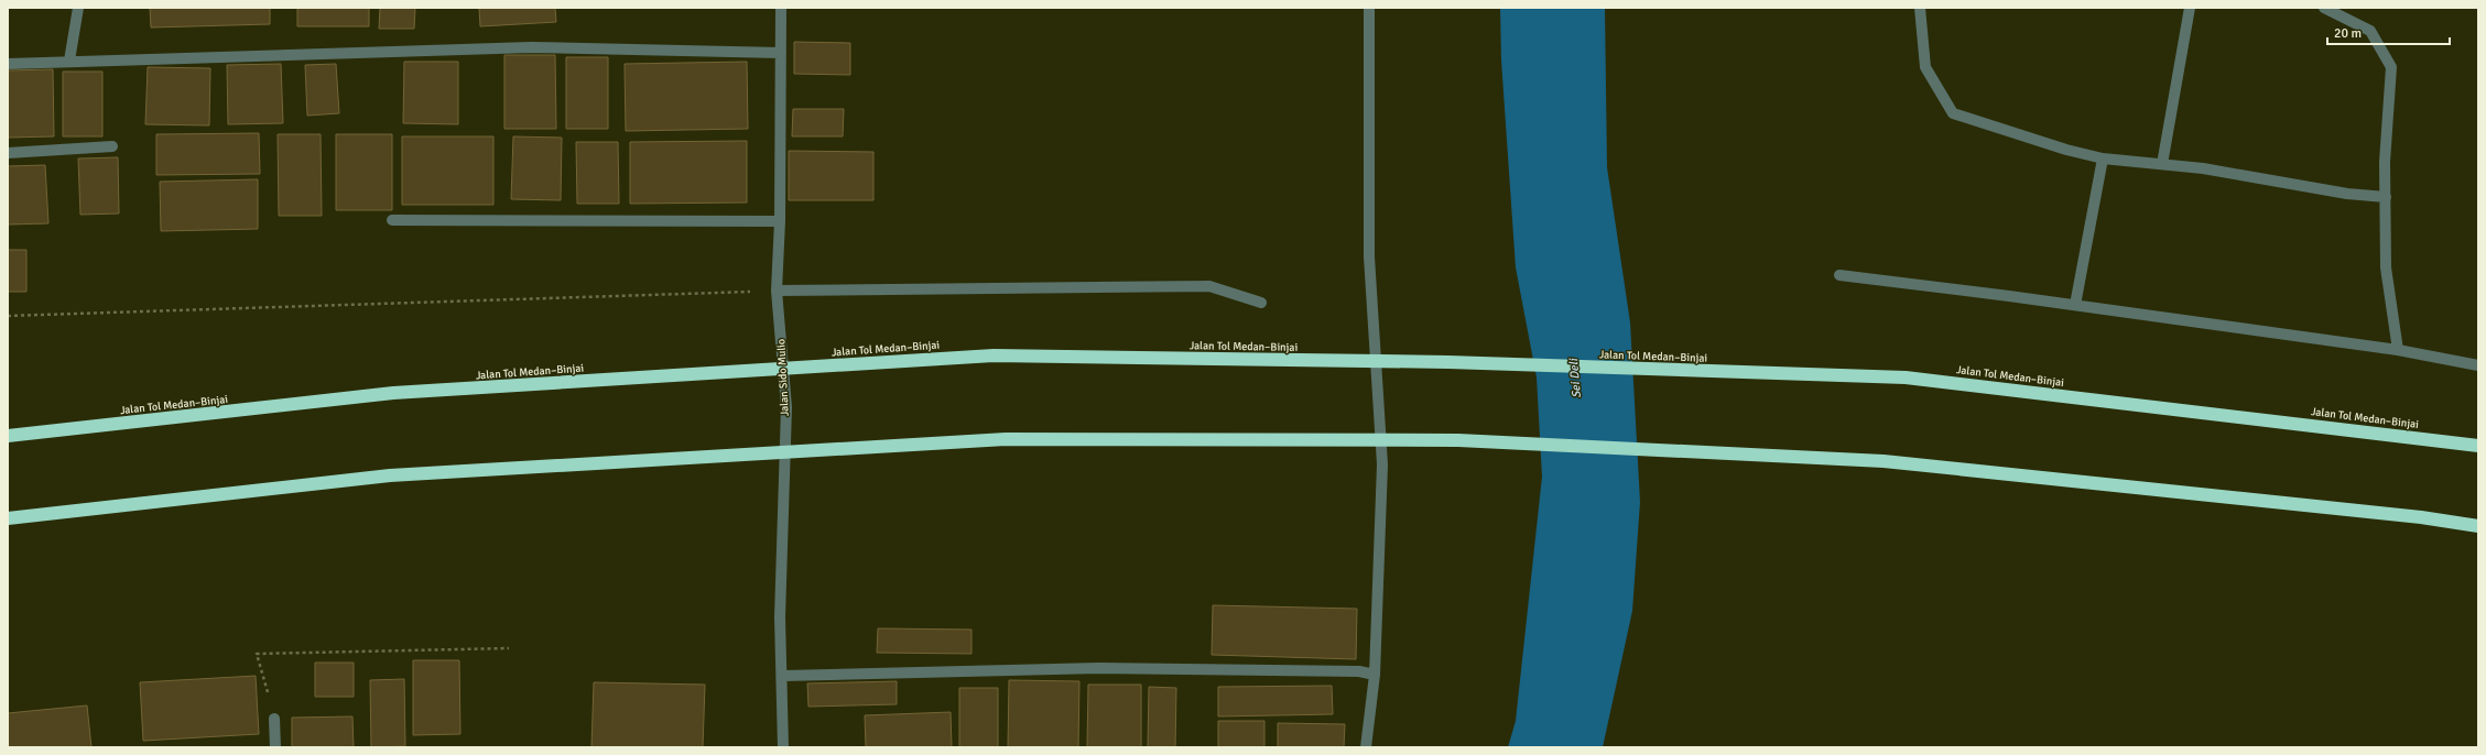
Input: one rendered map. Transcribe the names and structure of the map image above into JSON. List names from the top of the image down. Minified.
{"streets":{"highway":["Jalan Tol Medan–Binjai"],"street":["Jalan Sido Mulio"]},"water":["Sei Deli"],"scale_bar":"20 m"}
